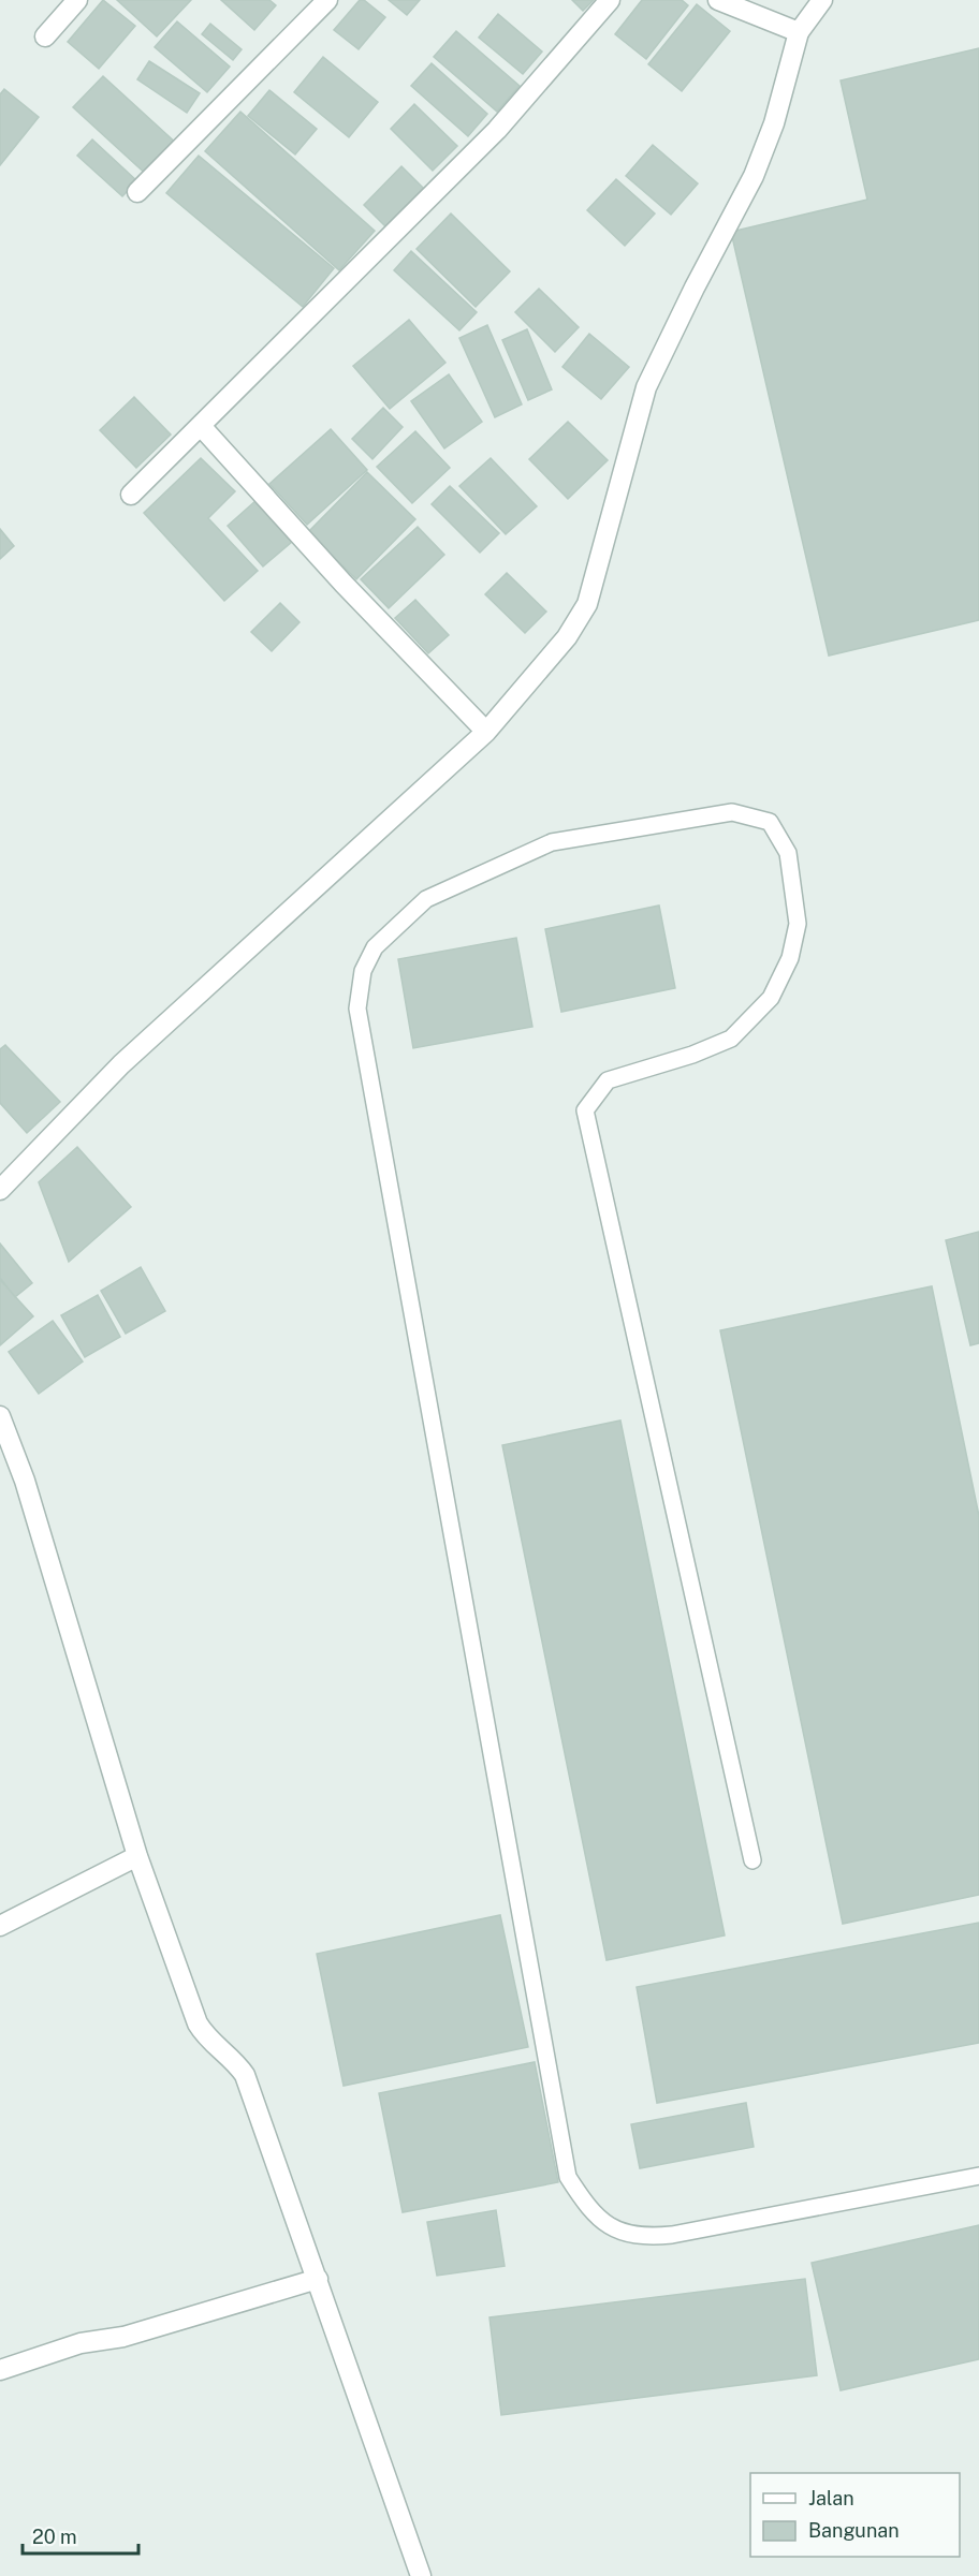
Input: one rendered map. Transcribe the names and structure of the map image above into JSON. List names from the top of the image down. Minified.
{"legend":["Jalan","Bangunan"],"scale_bar":"20 m"}
